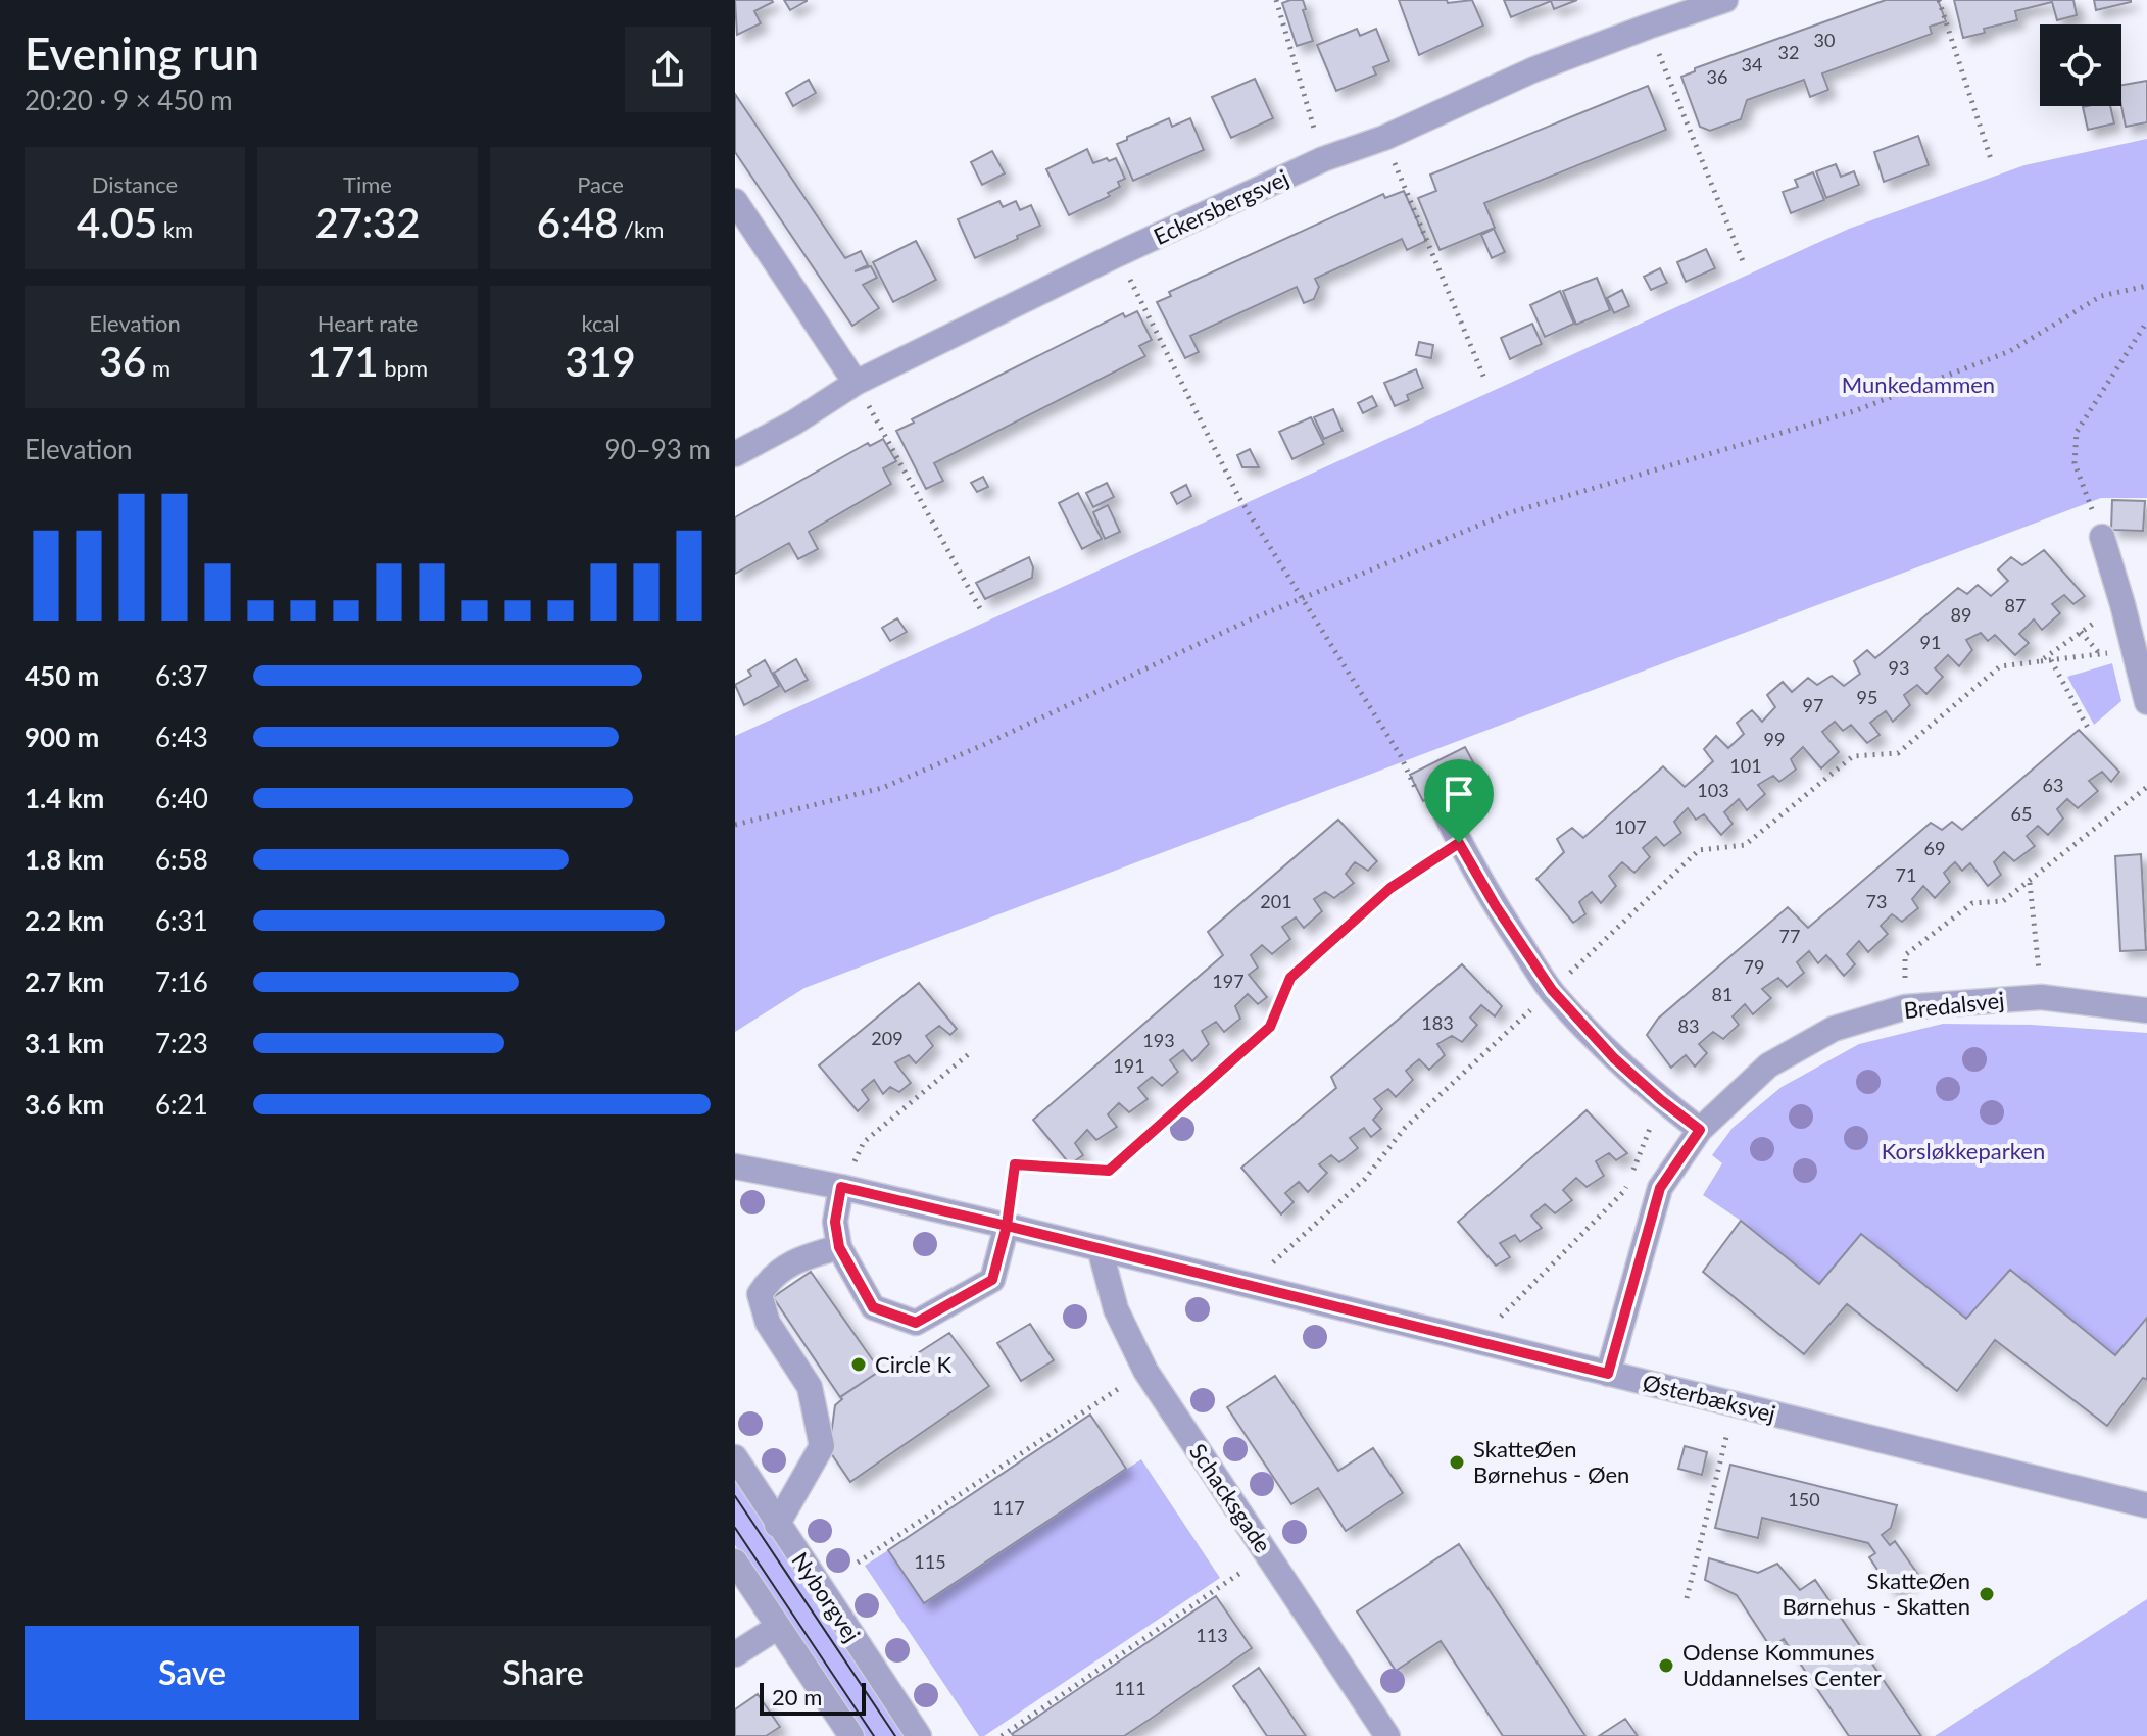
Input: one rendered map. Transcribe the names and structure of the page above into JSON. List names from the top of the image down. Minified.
{"streets":{"street":["Eckersbergsvej","Bredalsvej","Østerbæksvej","Schacksgade","Nyborgvej"]},"crossings":[["Bredalsvej","Østerbæksvej"],["Østerbæksvej","Schacksgade"]],"parks":["Munkedammen","Korsløkkeparken"],"places":["Circle K","SkatteØen Børnehus - Øen","SkatteØen Børnehus - Skatten","Odense Kommunes Uddannelses Center"],"house_numbers":["30","32","34","36","87","89","91","93","95","97","99","101","63","103","65","107","69","71","201","73","77","79","197","81","183","83","209","193","191","150","117","115","113","111"],"scale_bar":"20 m","page":{"heading":["Evening run","20:20 · 9 × 450 m"],"stats":[["Distance","4.05 km"],["Time","27:32"],["Pace","6:48 /km"],["Elevation","36 m"],["Heart rate","171 bpm"],["kcal","319"]],"chart":["Elevation","90–93 m"],"list":[{"name":"450 m","note":"6:37"},{"name":"900 m","note":"6:43"},{"name":"1.4 km","note":"6:40"},{"name":"1.8 km","note":"6:58"},{"name":"2.2 km","note":"6:31"},{"name":"2.7 km","note":"7:16"},{"name":"3.1 km","note":"7:23"},{"name":"3.6 km","note":"6:21"}],"buttons":["Save","Share"],"scale":"20 m"}}
